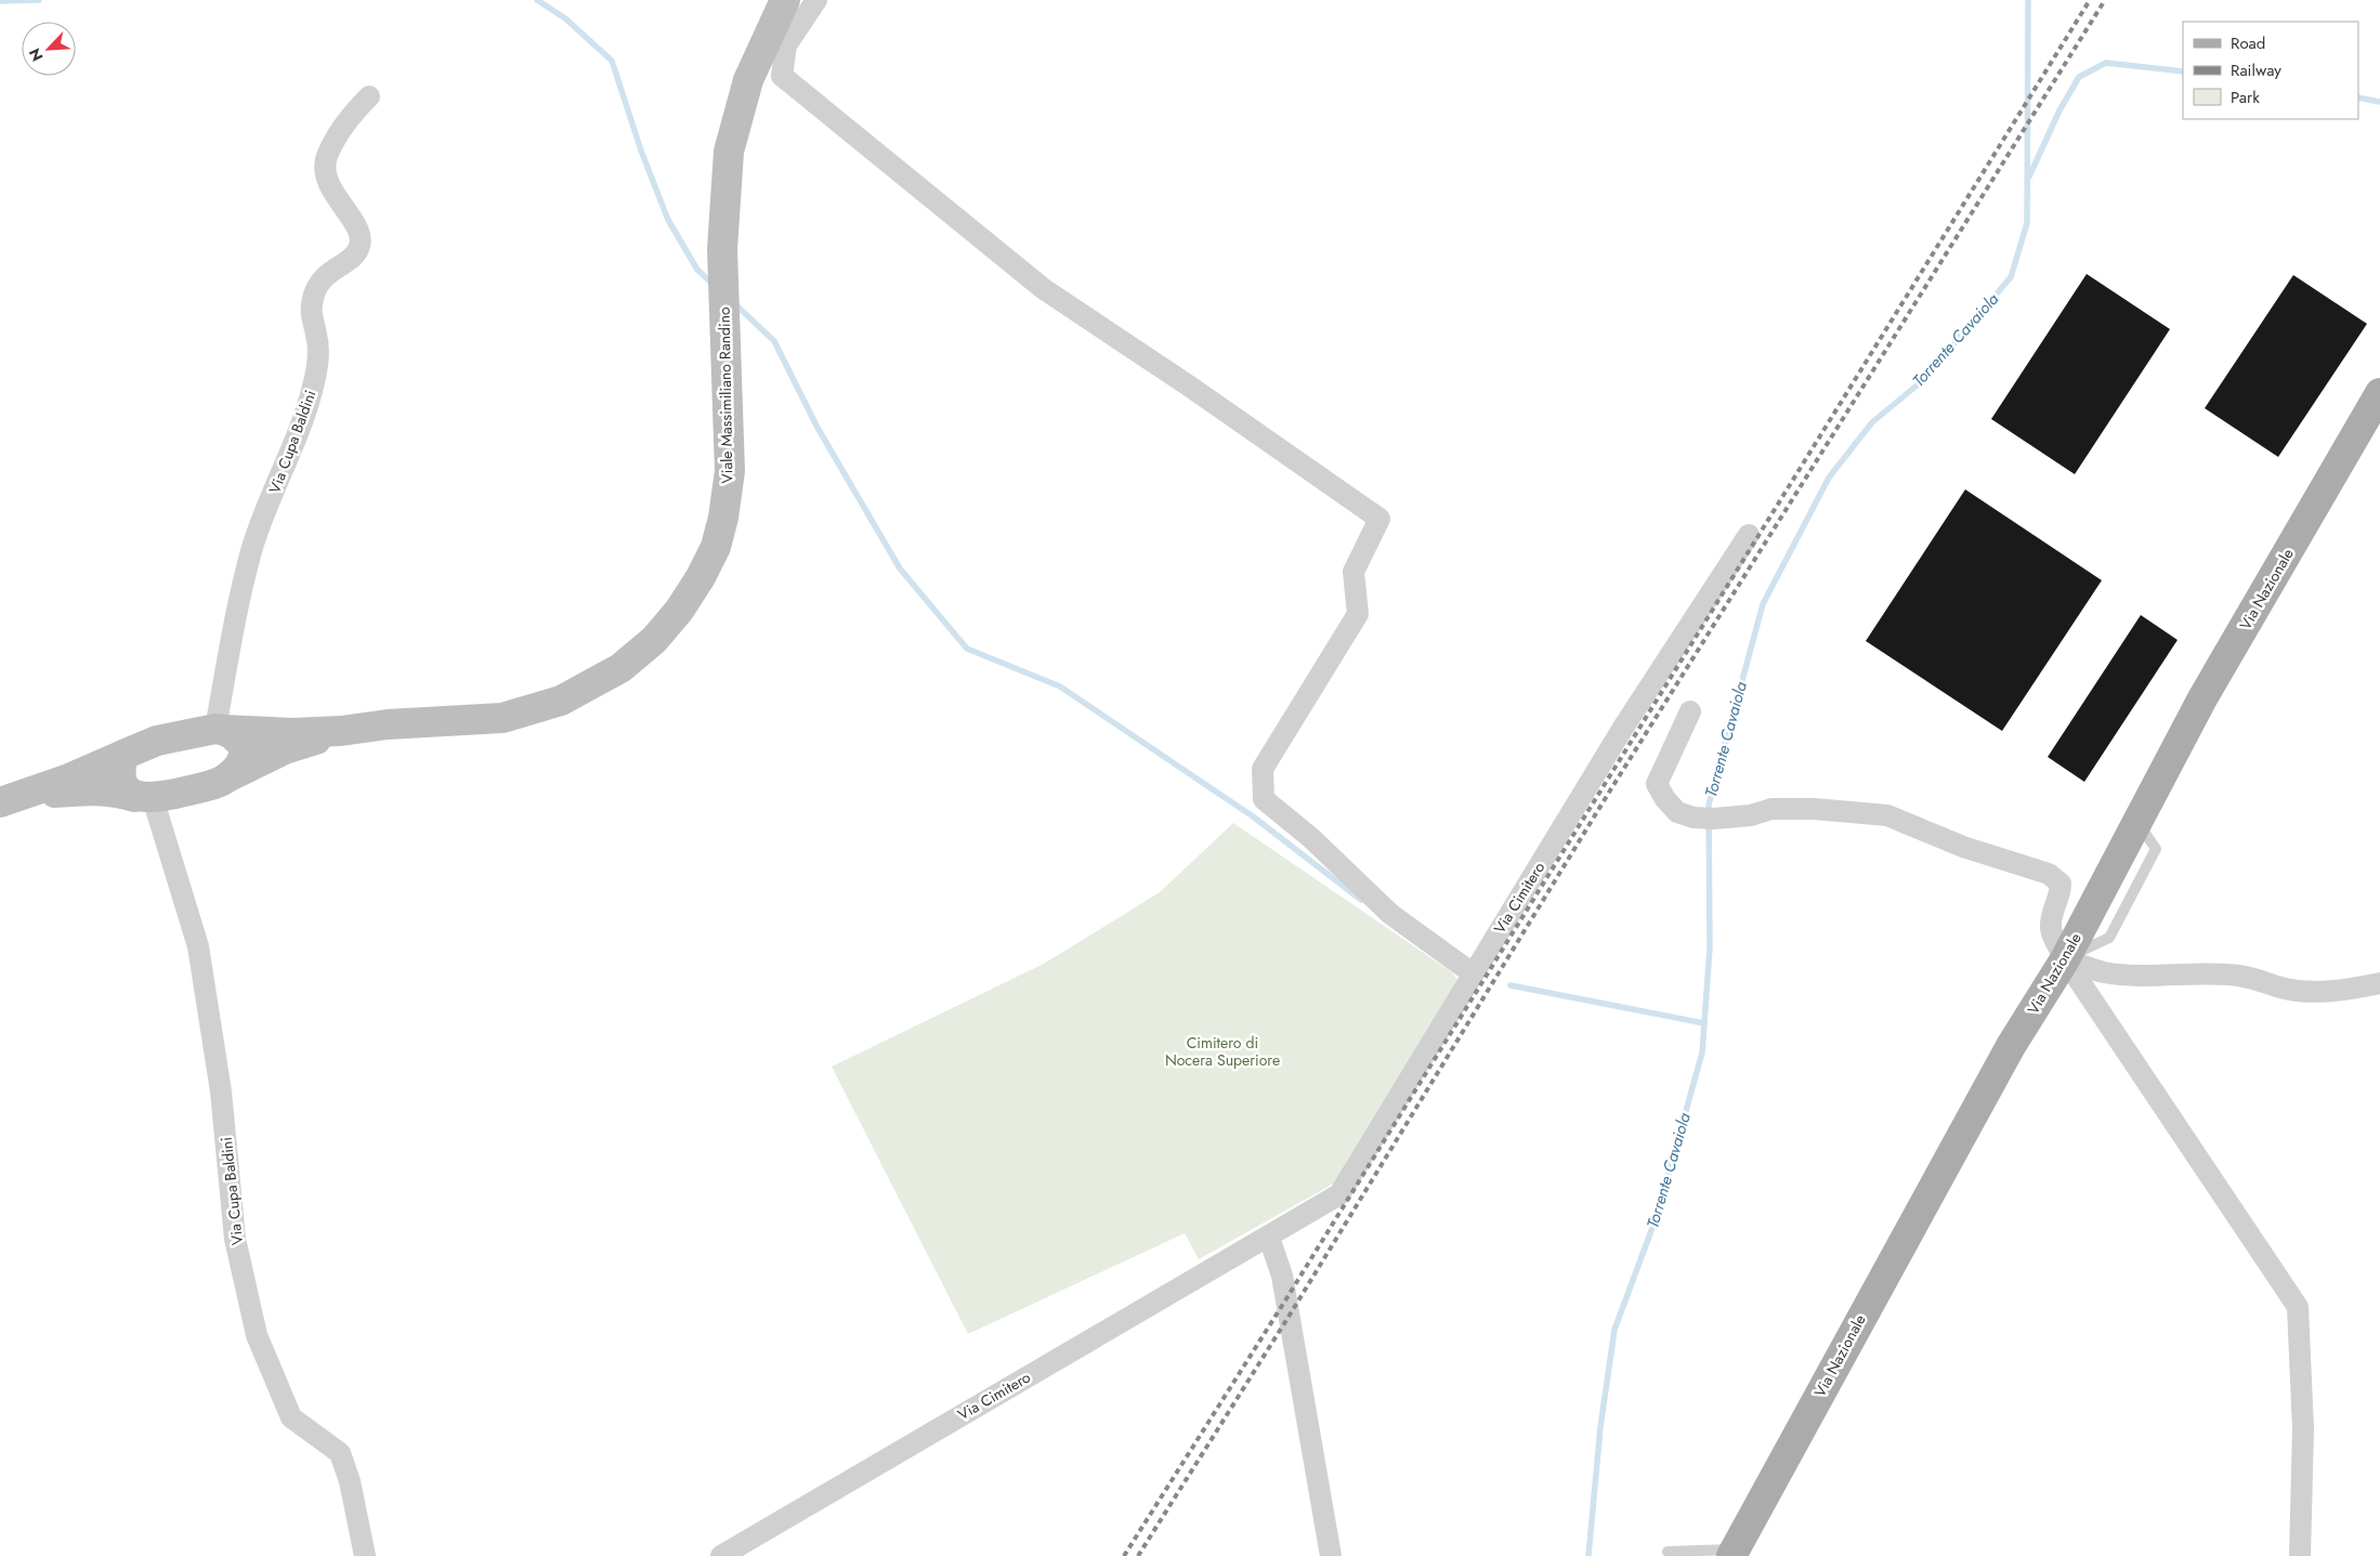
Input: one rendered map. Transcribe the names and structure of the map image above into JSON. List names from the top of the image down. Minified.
{"streets":{"main road":["Via Nazionale"],"street":["Viale Massimiliano Randino","Via Cupa Baldini","Via Cimitero"]},"water":["Torrente Cavaiola"],"parks":["Cimitero di Nocera Superiore"],"legend":["Road","Railway","Park"],"north":"bottom left"}
